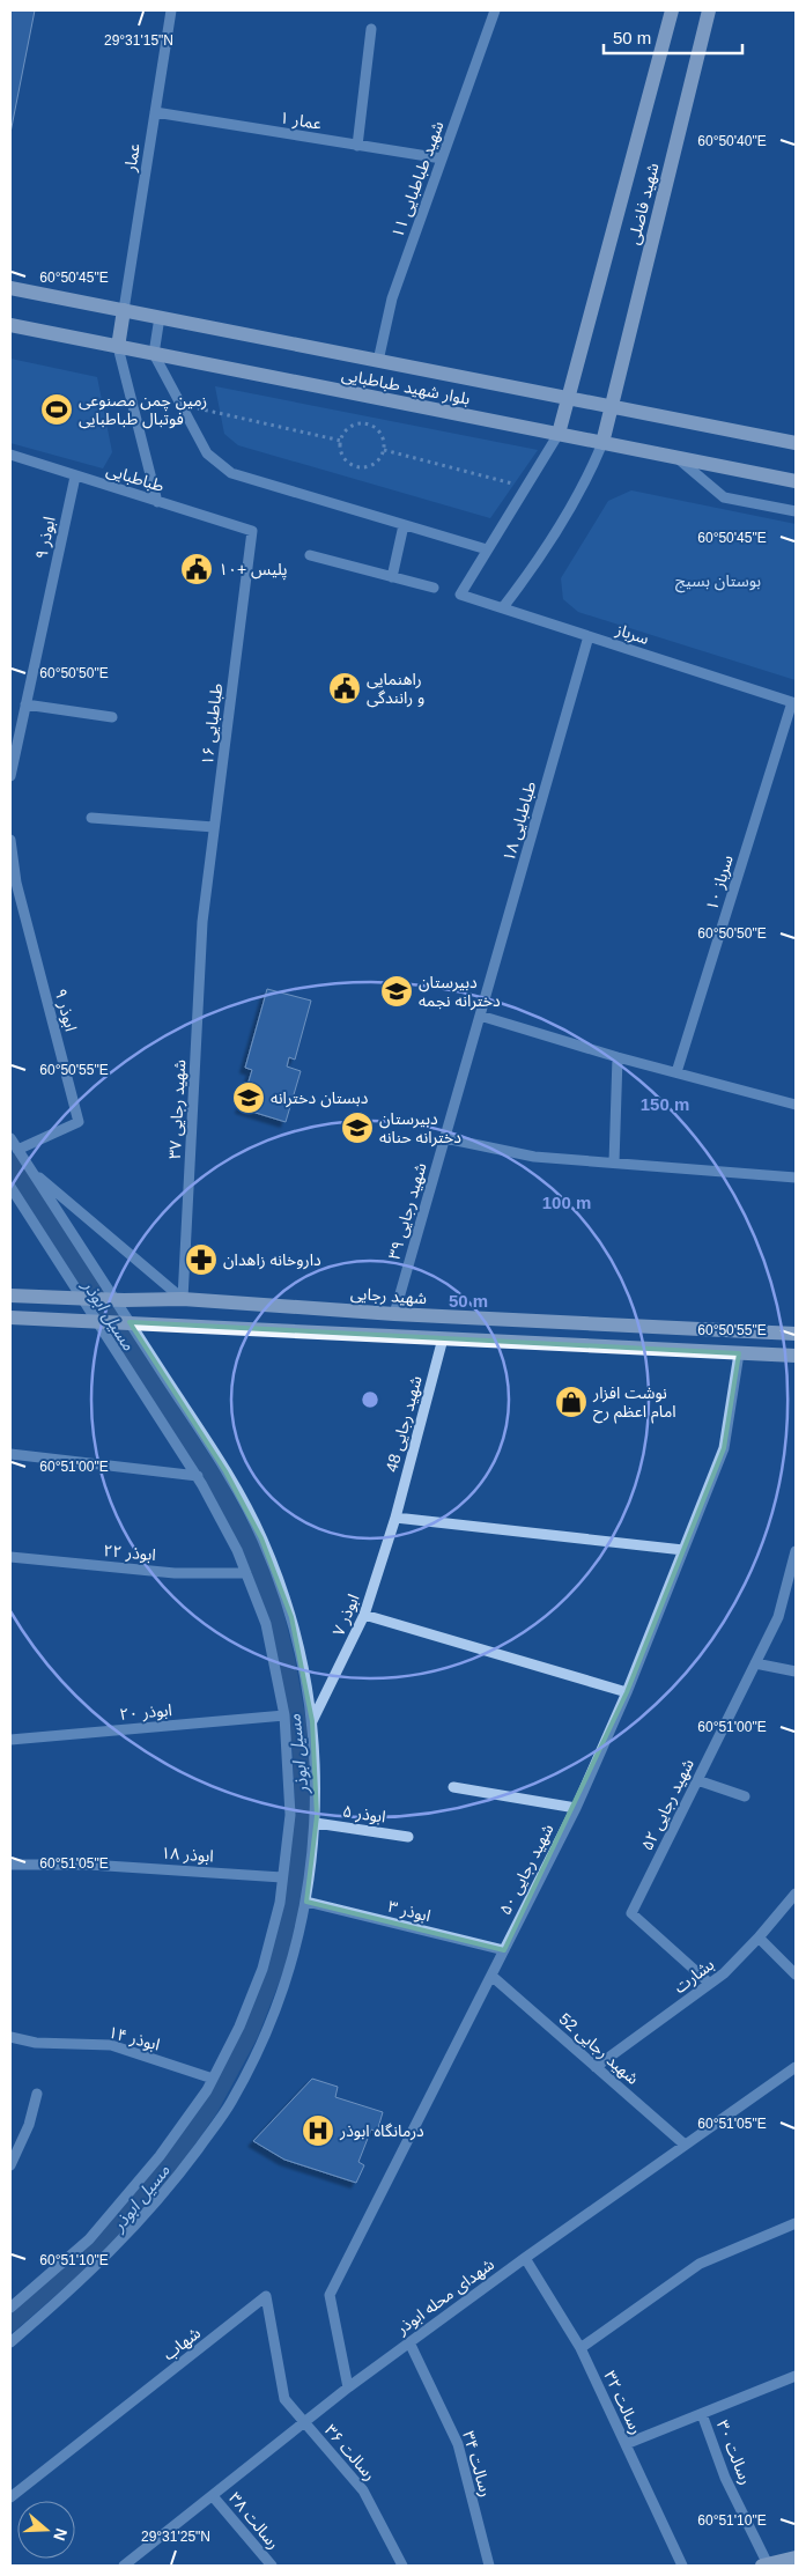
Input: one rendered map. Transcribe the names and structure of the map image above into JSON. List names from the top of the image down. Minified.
{"streets":{"main road":["شهید فاضلی","بلوار شهید طباطبایی","شهید رجایی"],"street":["عمار ۱","عمار","شهید طباطبایی ۱۱","طباطبایی","ابوذر ۹","سرباز","طباطبایی ۱۶","طباطبایی ۱۸","سرباز ۱۰","شهید رجایی ۳۷","شهید رجایی ۳۹","شهید رجایی 48","ابوذر ۲۲","ابوذر ۷","ابوذر ۲۰","شهید رجایی ۵۲","ابوذر ۵","ابوذر ۱۸","شهید رجایی ۵۰","ابوذر ۳","بشارت","ابوذر ۱۴","شهید رجایی 52","شهدای محله ابوذر","شهاب","رسالت ۳۲","رسالت ۳۶","رسالت ۳۰","رسالت ۳۴","رسالت ۳۸"]},"crossings":[["عمار ۱","عمار"],["عمار ۱","شهید طباطبایی ۱۱"],["عمار","بلوار شهید طباطبایی"],["شهید طباطبایی ۱۱","بلوار شهید طباطبایی"],["شهید فاضلی","بلوار شهید طباطبایی"],["طباطبایی","ابوذر ۹"],["طباطبایی","طباطبایی ۱۶"],["سرباز","طباطبایی ۱۸"],["سرباز","سرباز ۱۰"],["طباطبایی ۱۶","شهید رجایی ۳۷"],["طباطبایی ۱۸","شهید رجایی ۳۹"],["شهید رجایی ۳۷","شهید رجایی"],["شهید رجایی ۳۹","شهید رجایی"],["شهید رجایی 48","ابوذر ۷"],["شهید رجایی ۵۲","بشارت"],["شهید رجایی ۵۰","ابوذر ۳"],["شهید رجایی ۵۰","شهید رجایی 52"],["شهید رجایی ۵۰","شهدای محله ابوذر"],["بشارت","شهید رجایی 52"],["شهید رجایی 52","شهدای محله ابوذر"],["شهدای محله ابوذر","شهاب"],["شهدای محله ابوذر","رسالت ۳۲"],["شهدای محله ابوذر","رسالت ۳۶"],["شهدای محله ابوذر","رسالت ۳۴"],["شهدای محله ابوذر","رسالت ۳۸"],["شهاب","رسالت ۳۶"]],"water":["مسیل ابوذر"],"parks":["بوستان بسیج"],"places":{"sports":["زمین چمن مصنوعی فوتبال طباطبایی"],"public building":["پلیس +۱۰","راهنمایی و رانندگی"],"school or university":["دبیرستان دخترانه نجمه","دبستان دخترانه","دبیرستان دخترانه حنانه"],"pharmacy":["داروخانه زاهدان"],"shop":["نوشت افزار امام اعظم رح"],"hospital":["درمانگاه ابوذر"]},"scale_bar":"50 m","north":"right","coordinates":["29°31'15\"N","60°50'40\"E","60°50'45\"E","60°50'50\"E","60°50'55\"E","60°51'00\"E","60°51'05\"E","60°51'10\"E","29°31'25\"N"],"rings":["150 m","100 m","50 m"]}
